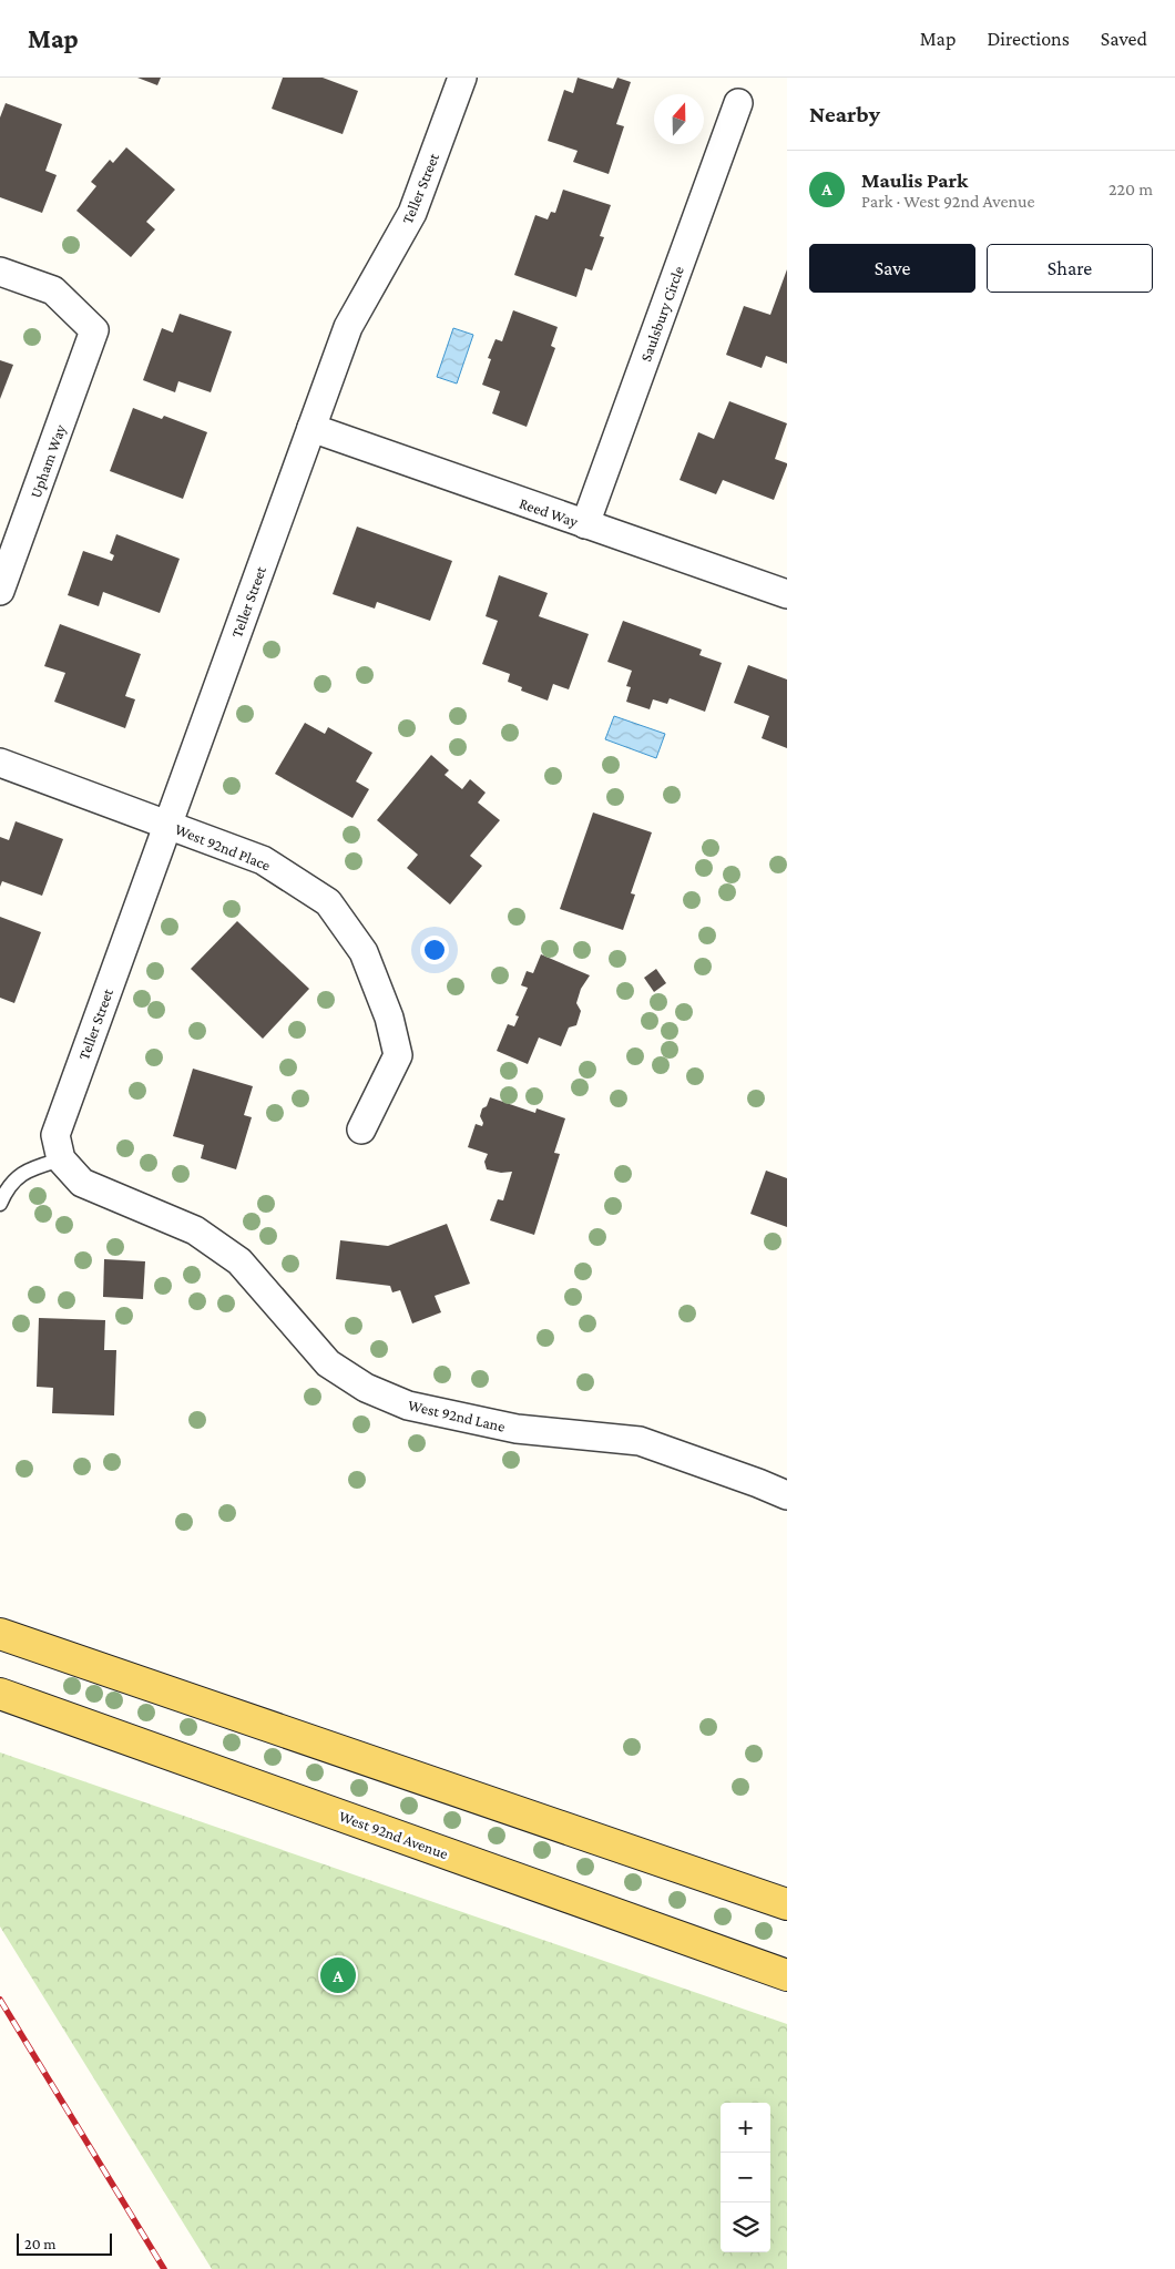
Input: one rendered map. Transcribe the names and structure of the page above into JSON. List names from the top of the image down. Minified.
{"streets":{"main road":["West 92nd Avenue"],"street":["Teller Street","Saulsbury Circle","Upham Way","Reed Way","West 92nd Place","West 92nd Lane"]},"crossings":[["Teller Street","Reed Way"],["Teller Street","West 92nd Place"],["Teller Street","West 92nd Lane"],["Saulsbury Circle","Reed Way"]],"scale_bar":"20 m","north":"top","page":{"header":"Map","nav":["Map","Directions","Saved"],"heading":"Nearby","list":[{"mark":"A","name":"Maulis Park","note":"Park · West 92nd Avenue","value":"220 m"}],"buttons":["Save","Share"],"pins":"A","map_buttons":["+","−"],"scale":"20 m"}}
